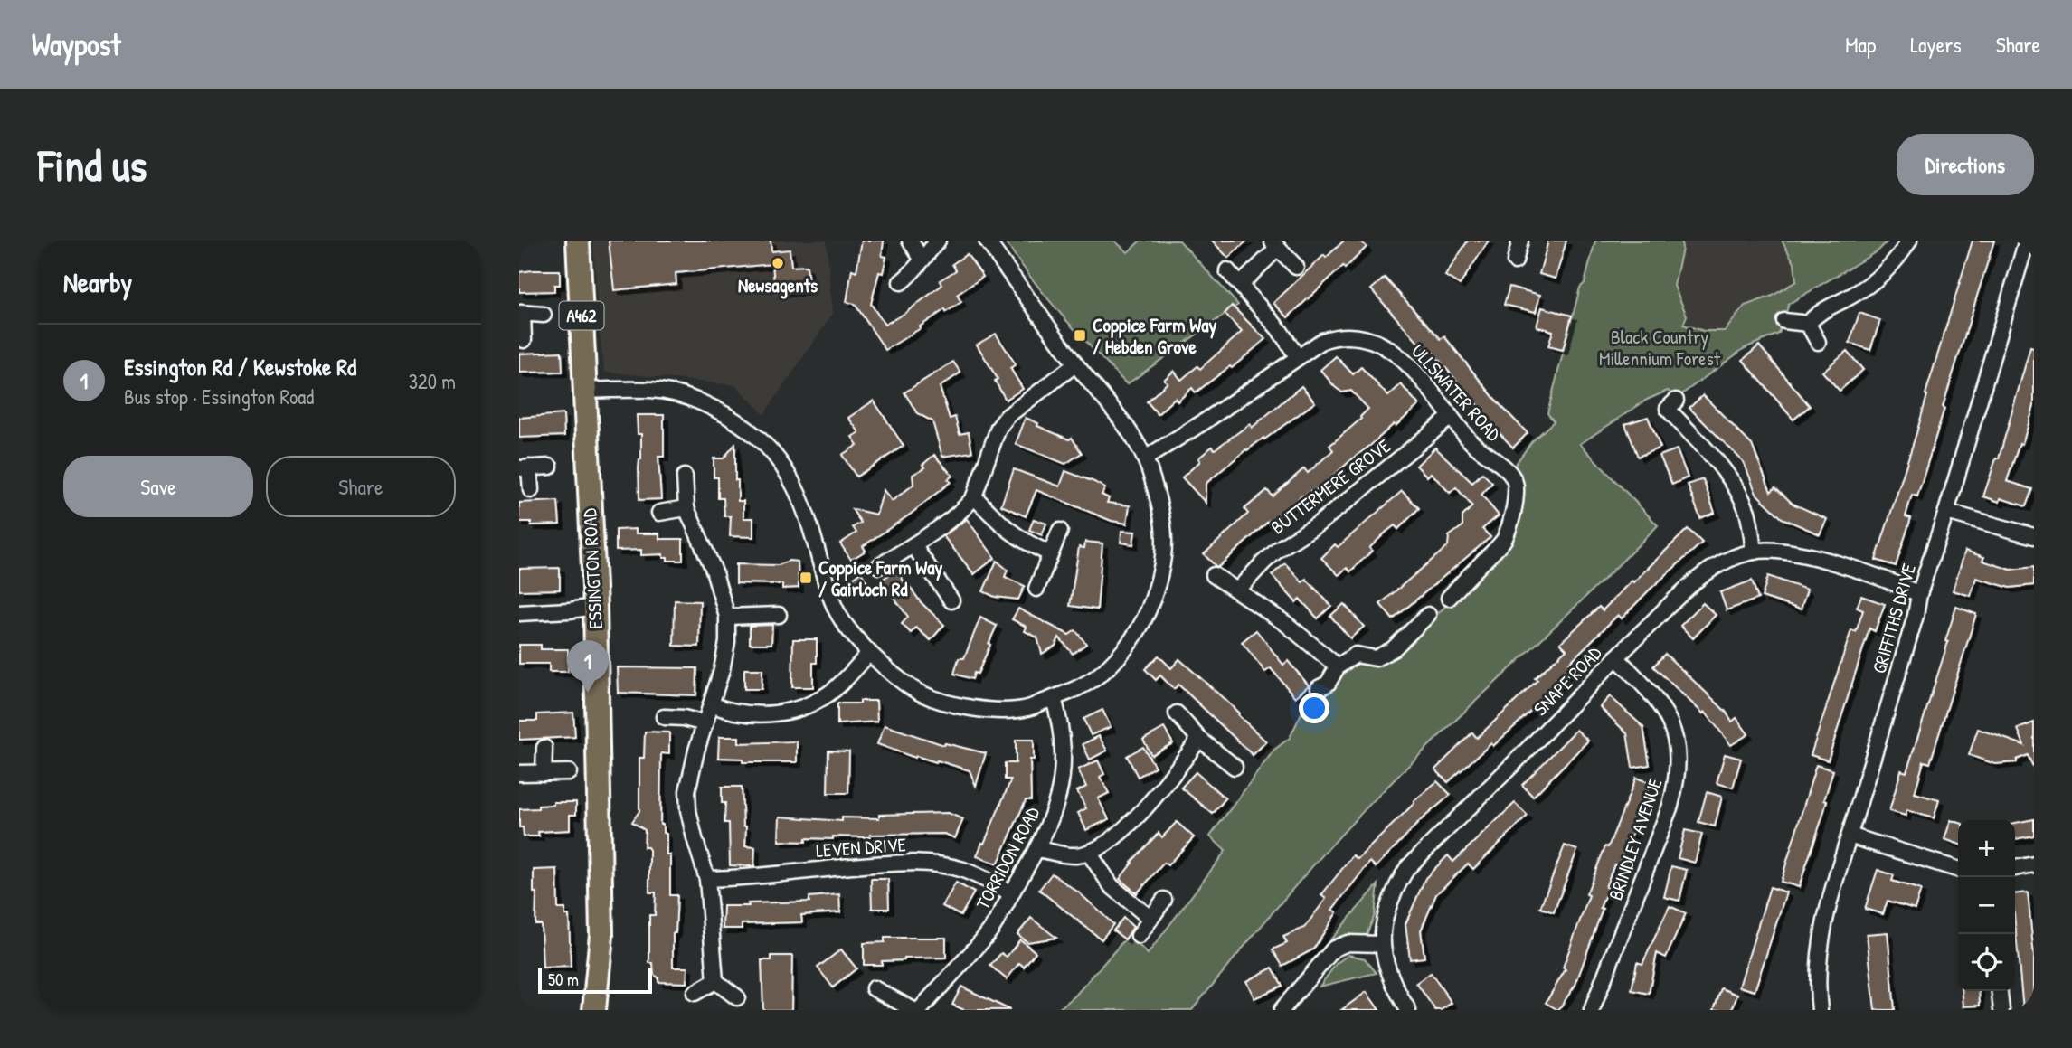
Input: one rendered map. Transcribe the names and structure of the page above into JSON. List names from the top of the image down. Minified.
{"streets":{"main road":["A462","ESSINGTON ROAD"],"street":["ULLSWATER ROAD","BUTTERMERE GROVE","GRIFFITHS DRIVE","SNAPE ROAD","BRINDLEY AVENUE","LEVEN DRIVE","TORRIDON ROAD"]},"crossings":[["ULLSWATER ROAD","BUTTERMERE GROVE"],["GRIFFITHS DRIVE","SNAPE ROAD"],["SNAPE ROAD","BRINDLEY AVENUE"],["LEVEN DRIVE","TORRIDON ROAD"]],"parks":["Black Country Millennium Forest"],"places":{"other":["Newsagents"],"transit":["Coppice Farm Way / Hebden Grove","Coppice Farm Way / Gairloch Rd"]},"scale_bar":"50 m","page":{"header":"Waypost","nav":["Map","Layers","Share"],"buttons":["Directions",["Save","Share"]],"title":"Find us","heading":"Nearby","list":[{"mark":"1","name":"Essington Rd / Kewstoke Rd","note":"Bus stop · Essington Road","value":"320 m"}],"pins":"1","map_buttons":["+","−"],"scale":"50 m"}}
